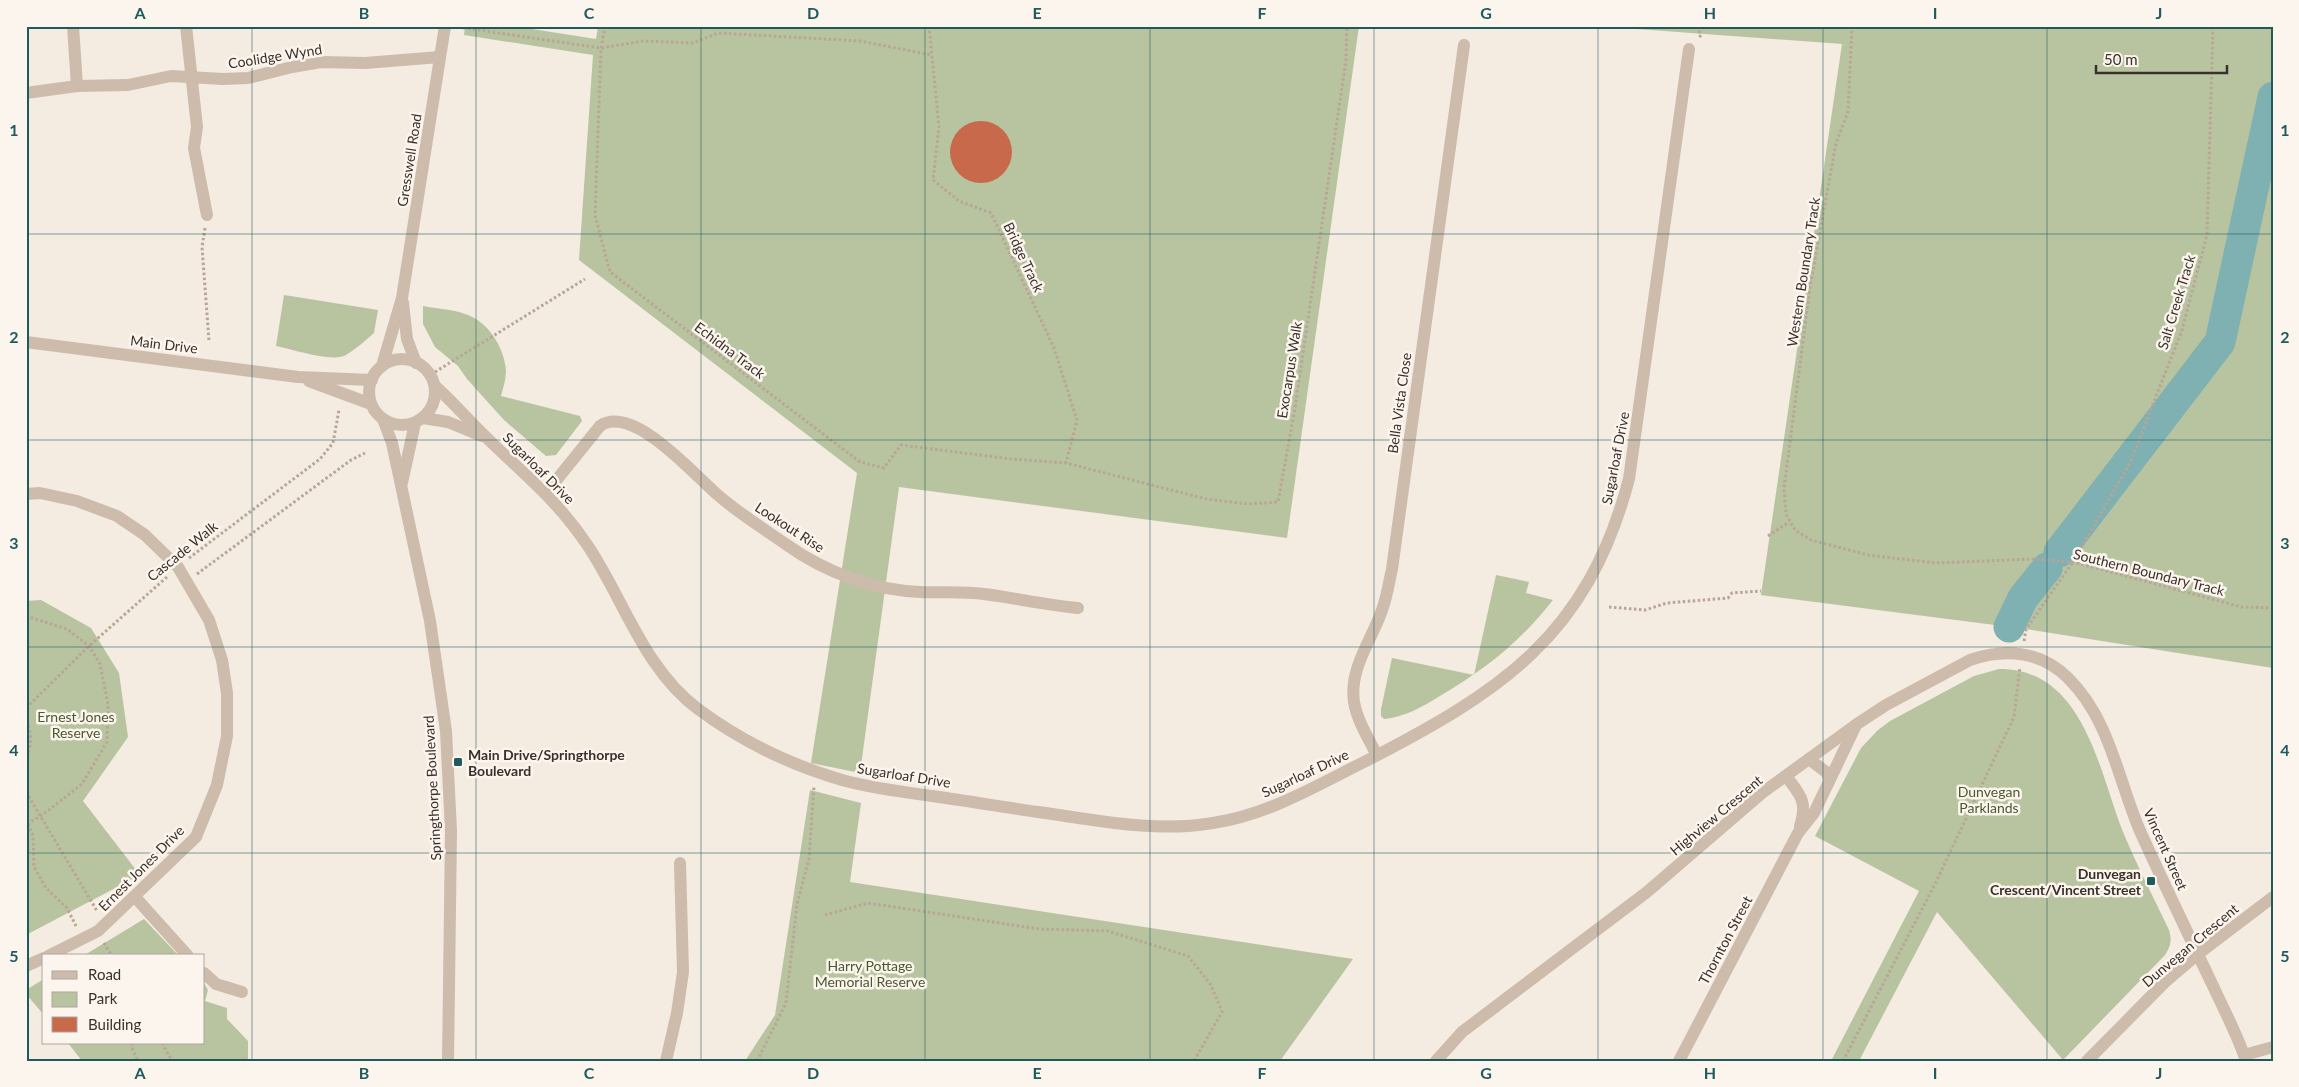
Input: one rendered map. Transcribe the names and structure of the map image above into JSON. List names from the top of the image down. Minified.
{"streets":{"street":["Coolidge Wynd","Gresswell Road","Main Drive","Bella Vista Close","Sugarloaf Drive","Lookout Rise","Springthorpe Boulevard","Highview Crescent","Vincent Street","Ernest Jones Drive","Thornton Street","Dunvegan Crescent"],"path":["Bridge Track","Western Boundary Track","Salt Creek Track","Echidna Track","Exocarpus Walk","Cascade Walk","Southern Boundary Track"]},"crossings":[["Coolidge Wynd","Gresswell Road"],["Gresswell Road","Main Drive"],["Gresswell Road","Sugarloaf Drive"],["Gresswell Road","Springthorpe Boulevard"],["Bridge Track","Echidna Track"],["Bridge Track","Exocarpus Walk"],["Western Boundary Track","Southern Boundary Track"],["Salt Creek Track","Southern Boundary Track"],["Salt Creek Track","Highview Crescent"],["Main Drive","Sugarloaf Drive"],["Main Drive","Springthorpe Boulevard"],["Echidna Track","Exocarpus Walk"],["Bella Vista Close","Sugarloaf Drive"],["Sugarloaf Drive","Lookout Rise"],["Sugarloaf Drive","Springthorpe Boulevard"],["Cascade Walk","Ernest Jones Drive"],["Highview Crescent","Vincent Street"],["Highview Crescent","Thornton Street"],["Vincent Street","Dunvegan Crescent"]],"parks":["Ernest Jones Reserve","Dunvegan Parklands","Harry Pottage Memorial Reserve"],"places":{"transit":["Main Drive/Springthorpe Boulevard","Dunvegan Crescent/Vincent Street"]},"legend":["Road","Park","Building"],"scale_bar":"50 m","grid":{"columns":["A","B","C","D","E","F","G","H","I","J"],"rows":["1","2","3","4","5"]}}
